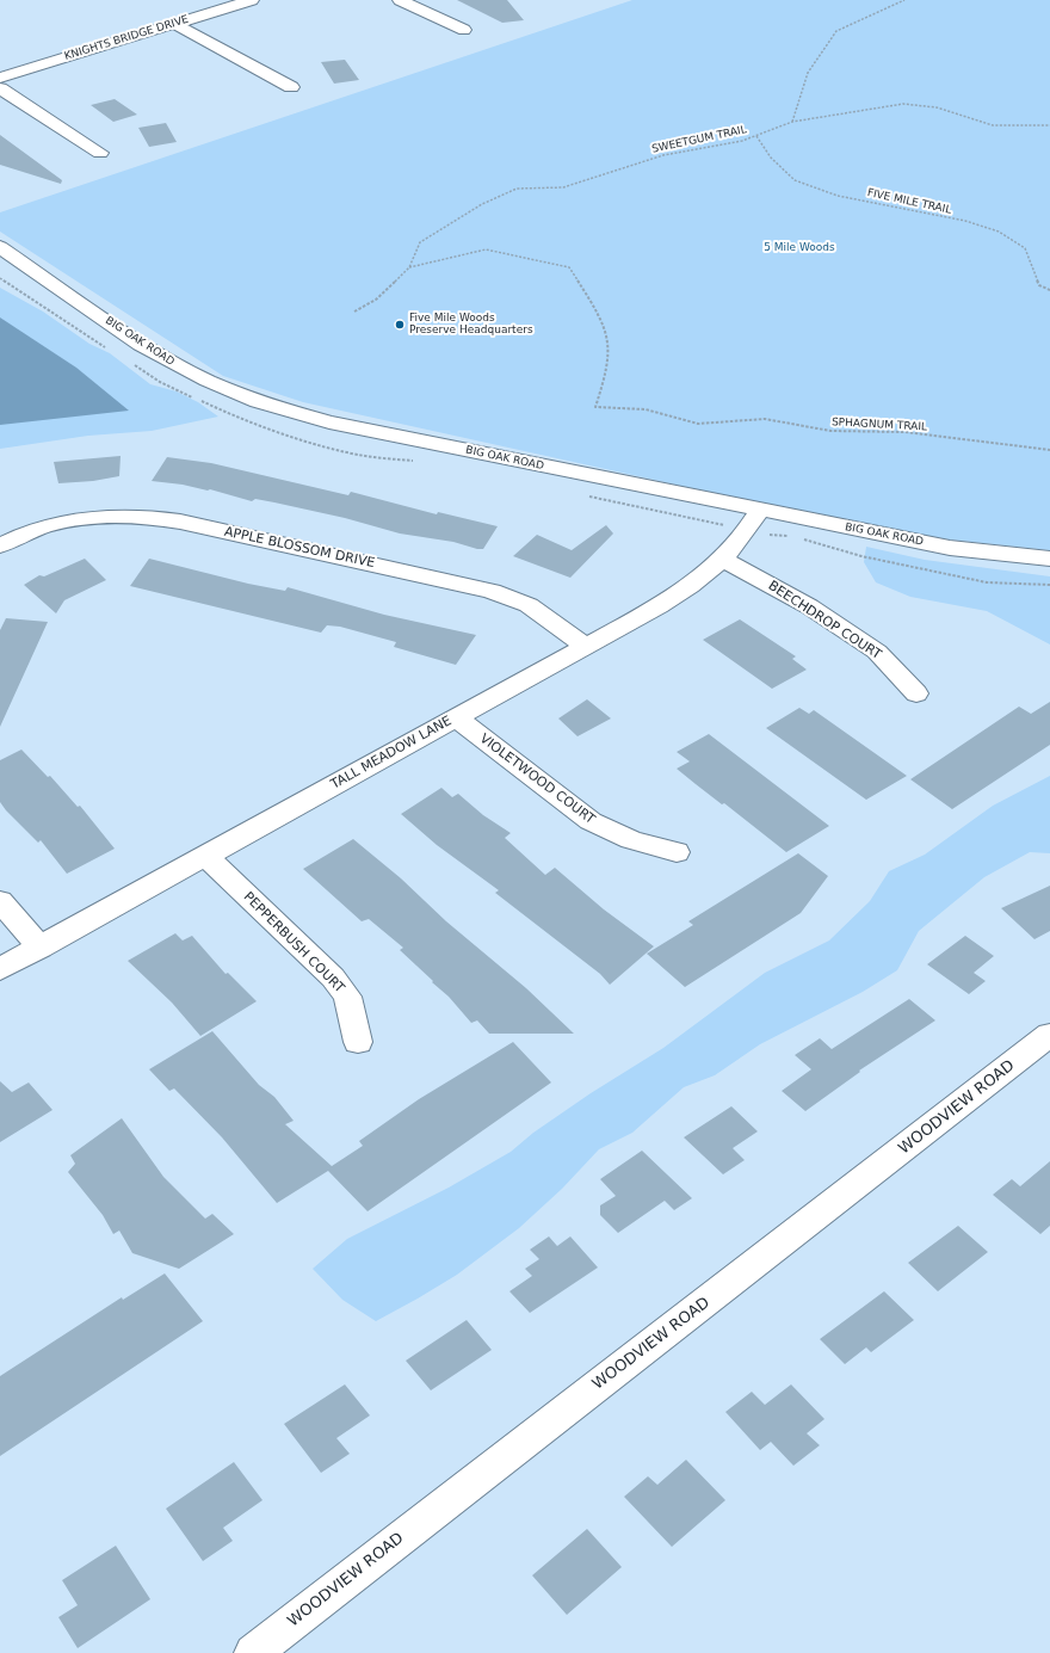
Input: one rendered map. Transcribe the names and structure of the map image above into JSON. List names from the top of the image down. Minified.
{"streets":{"street":["KNIGHTS BRIDGE DRIVE","BIG OAK ROAD","APPLE BLOSSOM DRIVE","BEECHDROP COURT","TALL MEADOW LANE","VIOLETWOOD COURT","PEPPERBUSH COURT","WOODVIEW ROAD"],"path":["SWEETGUM TRAIL","FIVE MILE TRAIL","SPHAGNUM TRAIL"]},"crossings":[["SWEETGUM TRAIL","FIVE MILE TRAIL"],["SWEETGUM TRAIL","SPHAGNUM TRAIL"],["BIG OAK ROAD","TALL MEADOW LANE"],["APPLE BLOSSOM DRIVE","TALL MEADOW LANE"],["BEECHDROP COURT","TALL MEADOW LANE"],["TALL MEADOW LANE","VIOLETWOOD COURT"],["TALL MEADOW LANE","PEPPERBUSH COURT"]],"parks":["5 Mile Woods"],"places":["Five Mile Woods Preserve Headquarters"]}
